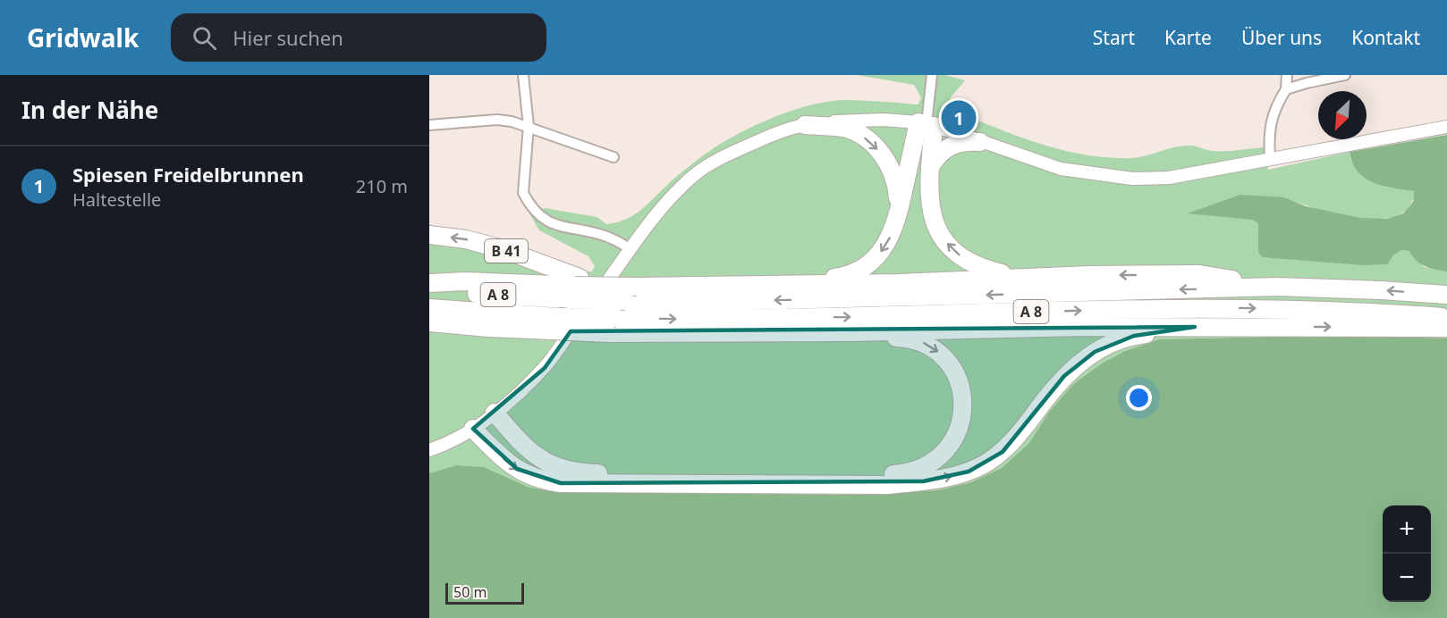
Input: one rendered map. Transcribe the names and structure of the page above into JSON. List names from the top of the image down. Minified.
{"streets":{"highway":["B 41","A 8"]},"crossings":[["B 41","A 8"]],"scale_bar":"50 m","north":"bottom left","page":{"header":"Gridwalk","search":"Hier suchen","nav":["Start","Karte","Über uns","Kontakt"],"heading":"In der Nähe","pins":"1","list":[{"mark":"1","name":"Spiesen Freidelbrunnen","note":"Haltestelle","value":"210 m"}],"map_buttons":["+","−"],"scale":"50 m"}}
